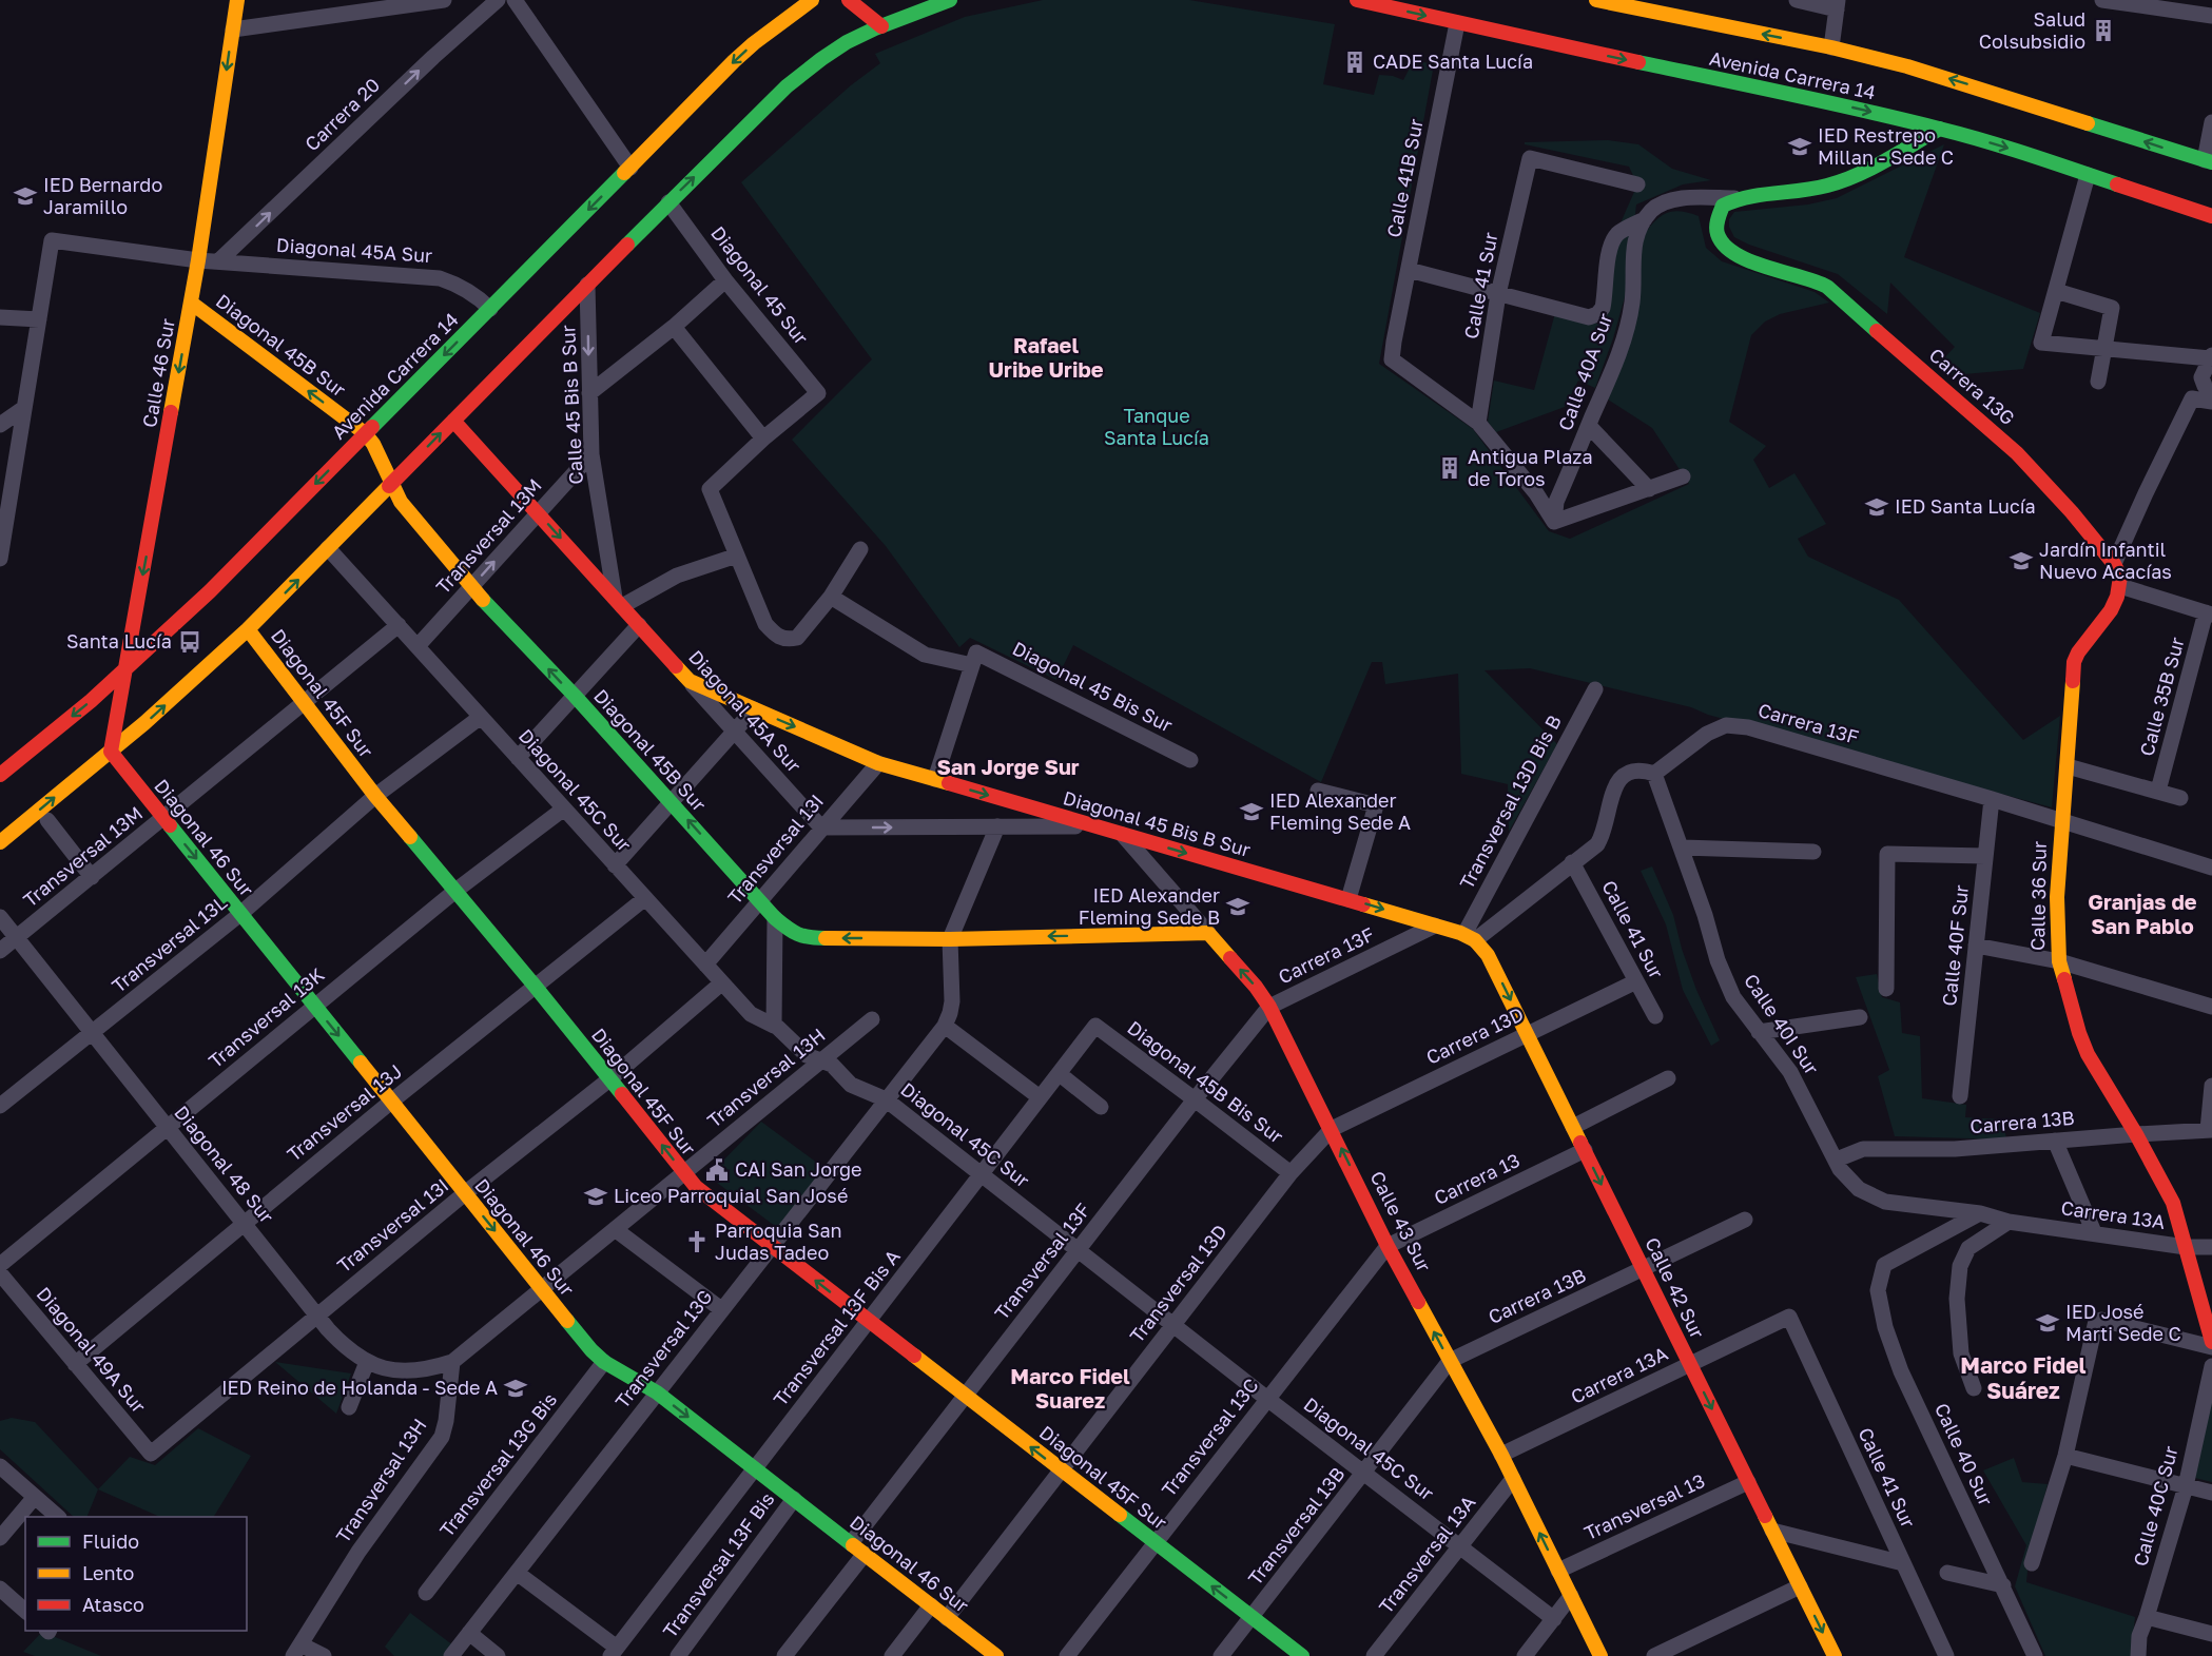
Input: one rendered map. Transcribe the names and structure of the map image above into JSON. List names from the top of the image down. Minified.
{"streets":{"street":["Avenida Carrera 14","Carrera 20","Calle 41B Sur","Diagonal 45A Sur","Diagonal 45 Sur","Calle 41 Sur","Diagonal 45B Sur","Calle 40A Sur","Calle 46 Sur","Carrera 13G","Calle 45 Bis B Sur","Transversal 13M","Diagonal 45 Bis Sur","Diagonal 45F Sur","Calle 35B Sur","Carrera 13F","Diagonal 45C Sur","Transversal 13D Bis B","Diagonal 45 Bis B Sur","Diagonal 46 Sur","Transversal 13I","Calle 36 Sur","Transversal 13L","Calle 40F Sur","Transversal 13K","Calle 40I Sur","Carrera 13D","Transversal 13H","Diagonal 45B Bis Sur","Transversal 13J","Carrera 13B","Diagonal 48 Sur","Carrera 13","Carrera 13A","Calle 43 Sur","Transversal 13F","Transversal 13D","Calle 42 Sur","Transversal 13F Bis A","Transversal 13G","Diagonal 49A Sur","Transversal 13C","Calle 40 Sur","Transversal 13G Bis","Calle 40C Sur","Transversal 13","Transversal 13B","Transversal 13A","Transversal 13F Bis"]},"crossings":[["Avenida Carrera 14","Calle 41B Sur"],["Avenida Carrera 14","Diagonal 45A Sur"],["Avenida Carrera 14","Diagonal 45B Sur"],["Avenida Carrera 14","Calle 46 Sur"],["Carrera 20","Diagonal 45A Sur"],["Carrera 20","Calle 46 Sur"],["Calle 41B Sur","Calle 41 Sur"],["Diagonal 45A Sur","Calle 46 Sur"],["Diagonal 45A Sur","Calle 45 Bis B Sur"],["Diagonal 45A Sur","Transversal 13M"],["Diagonal 45A Sur","Diagonal 45 Bis B Sur"],["Diagonal 45A Sur","Transversal 13I"],["Calle 41 Sur","Carrera 13D"],["Calle 41 Sur","Carrera 13A"],["Diagonal 45B Sur","Calle 46 Sur"],["Diagonal 45B Sur","Transversal 13M"],["Diagonal 45B Sur","Transversal 13I"],["Diagonal 45B Sur","Calle 43 Sur"],["Diagonal 45B Sur","Transversal 13G"],["Calle 46 Sur","Diagonal 46 Sur"],["Carrera 13G","Calle 36 Sur"],["Calle 45 Bis B Sur","Transversal 13M"],["Transversal 13M","Diagonal 45F Sur"],["Transversal 13M","Diagonal 45C Sur"],["Transversal 13M","Diagonal 46 Sur"],["Transversal 13M","Diagonal 48 Sur"],["Diagonal 45F Sur","Transversal 13I"],["Diagonal 45F Sur","Transversal 13L"],["Diagonal 45F Sur","Transversal 13K"],["Diagonal 45F Sur","Transversal 13H"],["Diagonal 45F Sur","Transversal 13J"],["Diagonal 45F Sur","Transversal 13F"],["Diagonal 45F Sur","Transversal 13D"],["Diagonal 45F Sur","Transversal 13F Bis A"],["Diagonal 45F Sur","Transversal 13G"],["Diagonal 45F Sur","Transversal 13C"],["Diagonal 45F Sur","Transversal 13B"],["Carrera 13F","Diagonal 45 Bis B Sur"],["Carrera 13F","Calle 36 Sur"],["Carrera 13F","Calle 40F Sur"],["Carrera 13F","Calle 40I Sur"],["Carrera 13F","Calle 43 Sur"],["Carrera 13F","Transversal 13F"],["Diagonal 45C Sur","Transversal 13I"],["Diagonal 45C Sur","Transversal 13L"],["Diagonal 45C Sur","Transversal 13K"],["Diagonal 45C Sur","Transversal 13H"],["Diagonal 45C Sur","Transversal 13J"],["Diagonal 45C Sur","Transversal 13F"],["Diagonal 45C Sur","Transversal 13D"],["Diagonal 45C Sur","Transversal 13F Bis A"],["Diagonal 45C Sur","Transversal 13G"],["Diagonal 45C Sur","Transversal 13C"],["Diagonal 45C Sur","Transversal 13B"],["Diagonal 45C Sur","Transversal 13A"],["Transversal 13D Bis B","Diagonal 45 Bis B Sur"],["Transversal 13D Bis B","Calle 42 Sur"],["Diagonal 45 Bis B Sur","Transversal 13I"],["Diagonal 45 Bis B Sur","Calle 43 Sur"],["Diagonal 45 Bis B Sur","Calle 42 Sur"],["Diagonal 46 Sur","Transversal 13I"],["Diagonal 46 Sur","Transversal 13L"],["Diagonal 46 Sur","Transversal 13K"],["Diagonal 46 Sur","Transversal 13H"],["Diagonal 46 Sur","Transversal 13J"],["Diagonal 46 Sur","Transversal 13F"],["Diagonal 46 Sur","Transversal 13D"],["Diagonal 46 Sur","Transversal 13F Bis A"],["Diagonal 46 Sur","Transversal 13G"],["Diagonal 46 Sur","Transversal 13G Bis"],["Diagonal 46 Sur","Transversal 13F Bis"],["Transversal 13I","Diagonal 48 Sur"],["Transversal 13I","Diagonal 49A Sur"],["Calle 36 Sur","Carrera 13B"],["Calle 36 Sur","Carrera 13A"],["Transversal 13L","Diagonal 48 Sur"],["Transversal 13K","Diagonal 48 Sur"],["Calle 40I Sur","Carrera 13B"],["Calle 40I Sur","Carrera 13A"],["Carrera 13D","Calle 43 Sur"],["Carrera 13D","Transversal 13D"],["Carrera 13D","Calle 42 Sur"],["Transversal 13H","Diagonal 48 Sur"],["Diagonal 45B Bis Sur","Transversal 13F"],["Diagonal 45B Bis Sur","Transversal 13D"],["Diagonal 45B Bis Sur","Transversal 13F Bis A"],["Transversal 13J","Diagonal 48 Sur"],["Transversal 13J","Diagonal 49A Sur"],["Carrera 13B","Calle 43 Sur"],["Carrera 13B","Calle 42 Sur"],["Carrera 13B","Transversal 13B"],["Carrera 13","Calle 43 Sur"],["Carrera 13","Calle 42 Sur"],["Carrera 13","Transversal 13C"],["Carrera 13A","Calle 43 Sur"],["Carrera 13A","Calle 42 Sur"],["Carrera 13A","Calle 40 Sur"],["Calle 43 Sur","Transversal 13F"],["Calle 43 Sur","Transversal 13D"],["Calle 43 Sur","Transversal 13C"],["Calle 43 Sur","Transversal 13"],["Calle 43 Sur","Transversal 13B"],["Calle 43 Sur","Transversal 13A"],["Calle 42 Sur","Transversal 13"]],"one_way":["Carrera 20","Calle 46 Sur","Diagonal 46 Sur","Calle 43 Sur","Calle 42 Sur"],"districts":["Rafael Uribe Uribe","San Jorge Sur","Granjas de San Pablo","Marco Fidel Suárez","Marco Fidel Suarez"],"parks":["Tanque Santa Lucía"],"places":{"building":["Salud Colsubsidio","CADE Santa Lucía","Antigua Plaza de Toros"],"school or university":["IED Restrepo Millan - Sede C","IED Bernardo Jaramillo","IED Santa Lucía","Jardín Infantil Nuevo Acacías","IED Alexander Fleming Sede A","IED Alexander Fleming Sede B","Liceo Parroquial San José","IED José Marti Sede C","IED Reino de Holanda - Sede A"],"bus stop":["Santa Lucía"],"public building":["CAI San Jorge"],"church":["Parroquia San Judas Tadeo"]},"legend":["Fluido","Lento","Atasco"]}
